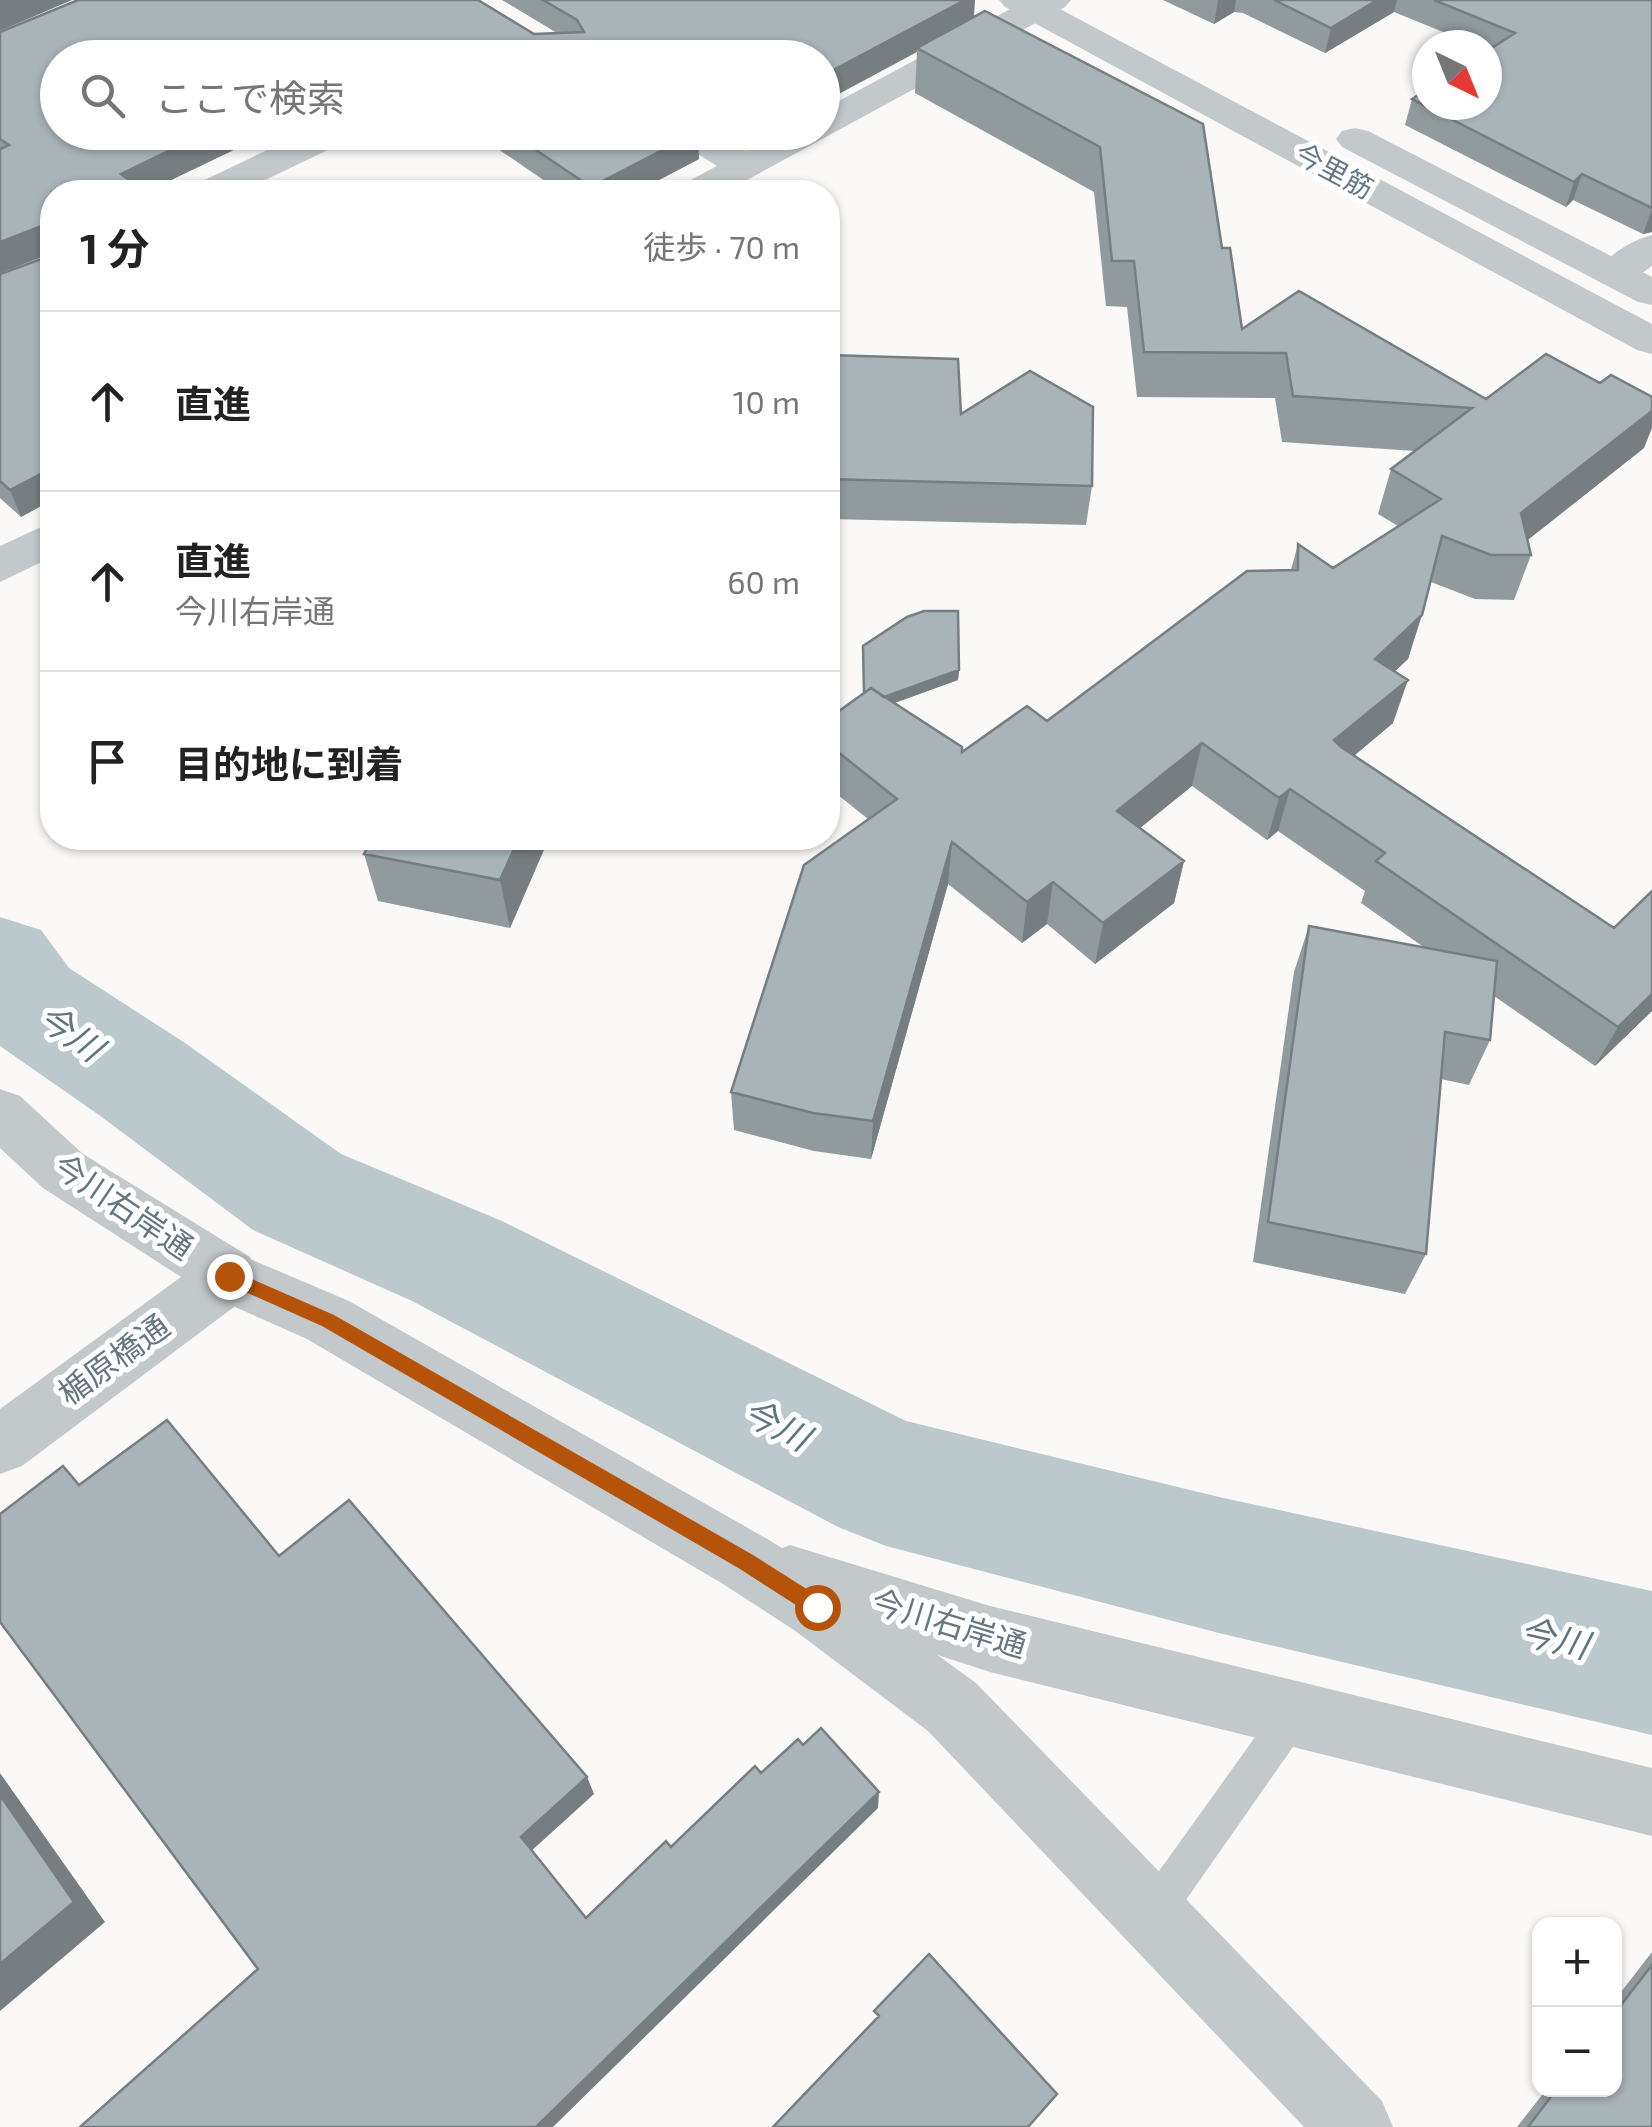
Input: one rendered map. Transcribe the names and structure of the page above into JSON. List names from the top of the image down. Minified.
{"streets":{"street":["今里筋","今川右岸通","楯原橋通"]},"crossings":[["今川右岸通","楯原橋通"]],"water":["今川"],"north":"bottom right","page":{"search":"ここで検索","heading":["1 分","徒歩 · 70 m"],"list":[["直進","10 m"],["直進","今川右岸通","60 m"],"目的地に到着"],"map_buttons":["+","−"]}}
